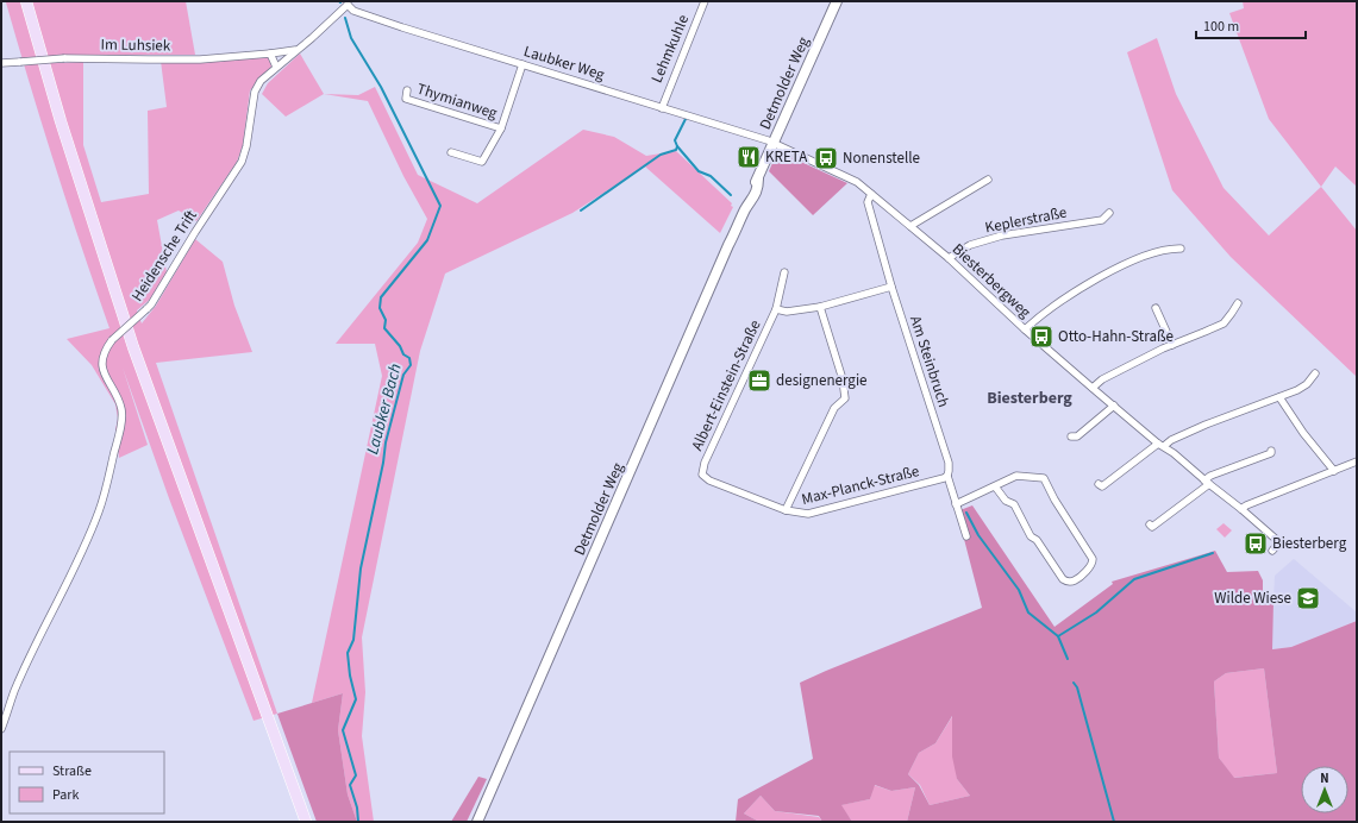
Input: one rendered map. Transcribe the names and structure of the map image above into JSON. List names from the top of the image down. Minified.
{"streets":{"street":["Im Luhsiek","Lehmkuhle","Laubker Weg","Detmolder Weg","Thymianweg","Keplerstraße","Heidensche Trift","Biesterbergweg","Am Steinbruch","Albert-Einstein-Straße","Max-Planck-Straße"]},"crossings":[["Im Luhsiek","Heidensche Trift"],["Lehmkuhle","Laubker Weg"],["Laubker Weg","Detmolder Weg"],["Laubker Weg","Heidensche Trift"],["Laubker Weg","Biesterbergweg"],["Detmolder Weg","Biesterbergweg"],["Keplerstraße","Biesterbergweg"],["Biesterbergweg","Am Steinbruch"],["Am Steinbruch","Albert-Einstein-Straße"],["Am Steinbruch","Max-Planck-Straße"],["Albert-Einstein-Straße","Max-Planck-Straße"]],"districts":["Biesterberg"],"water":["Laubker Bach"],"places":{"restaurant":["KRETA"],"bus stop":["Nonenstelle","Otto-Hahn-Straße","Biesterberg"],"office":["designenergie"],"school or university":["Wilde Wiese"]},"legend":["Straße","Park"],"scale_bar":"100 m","north":"top"}
